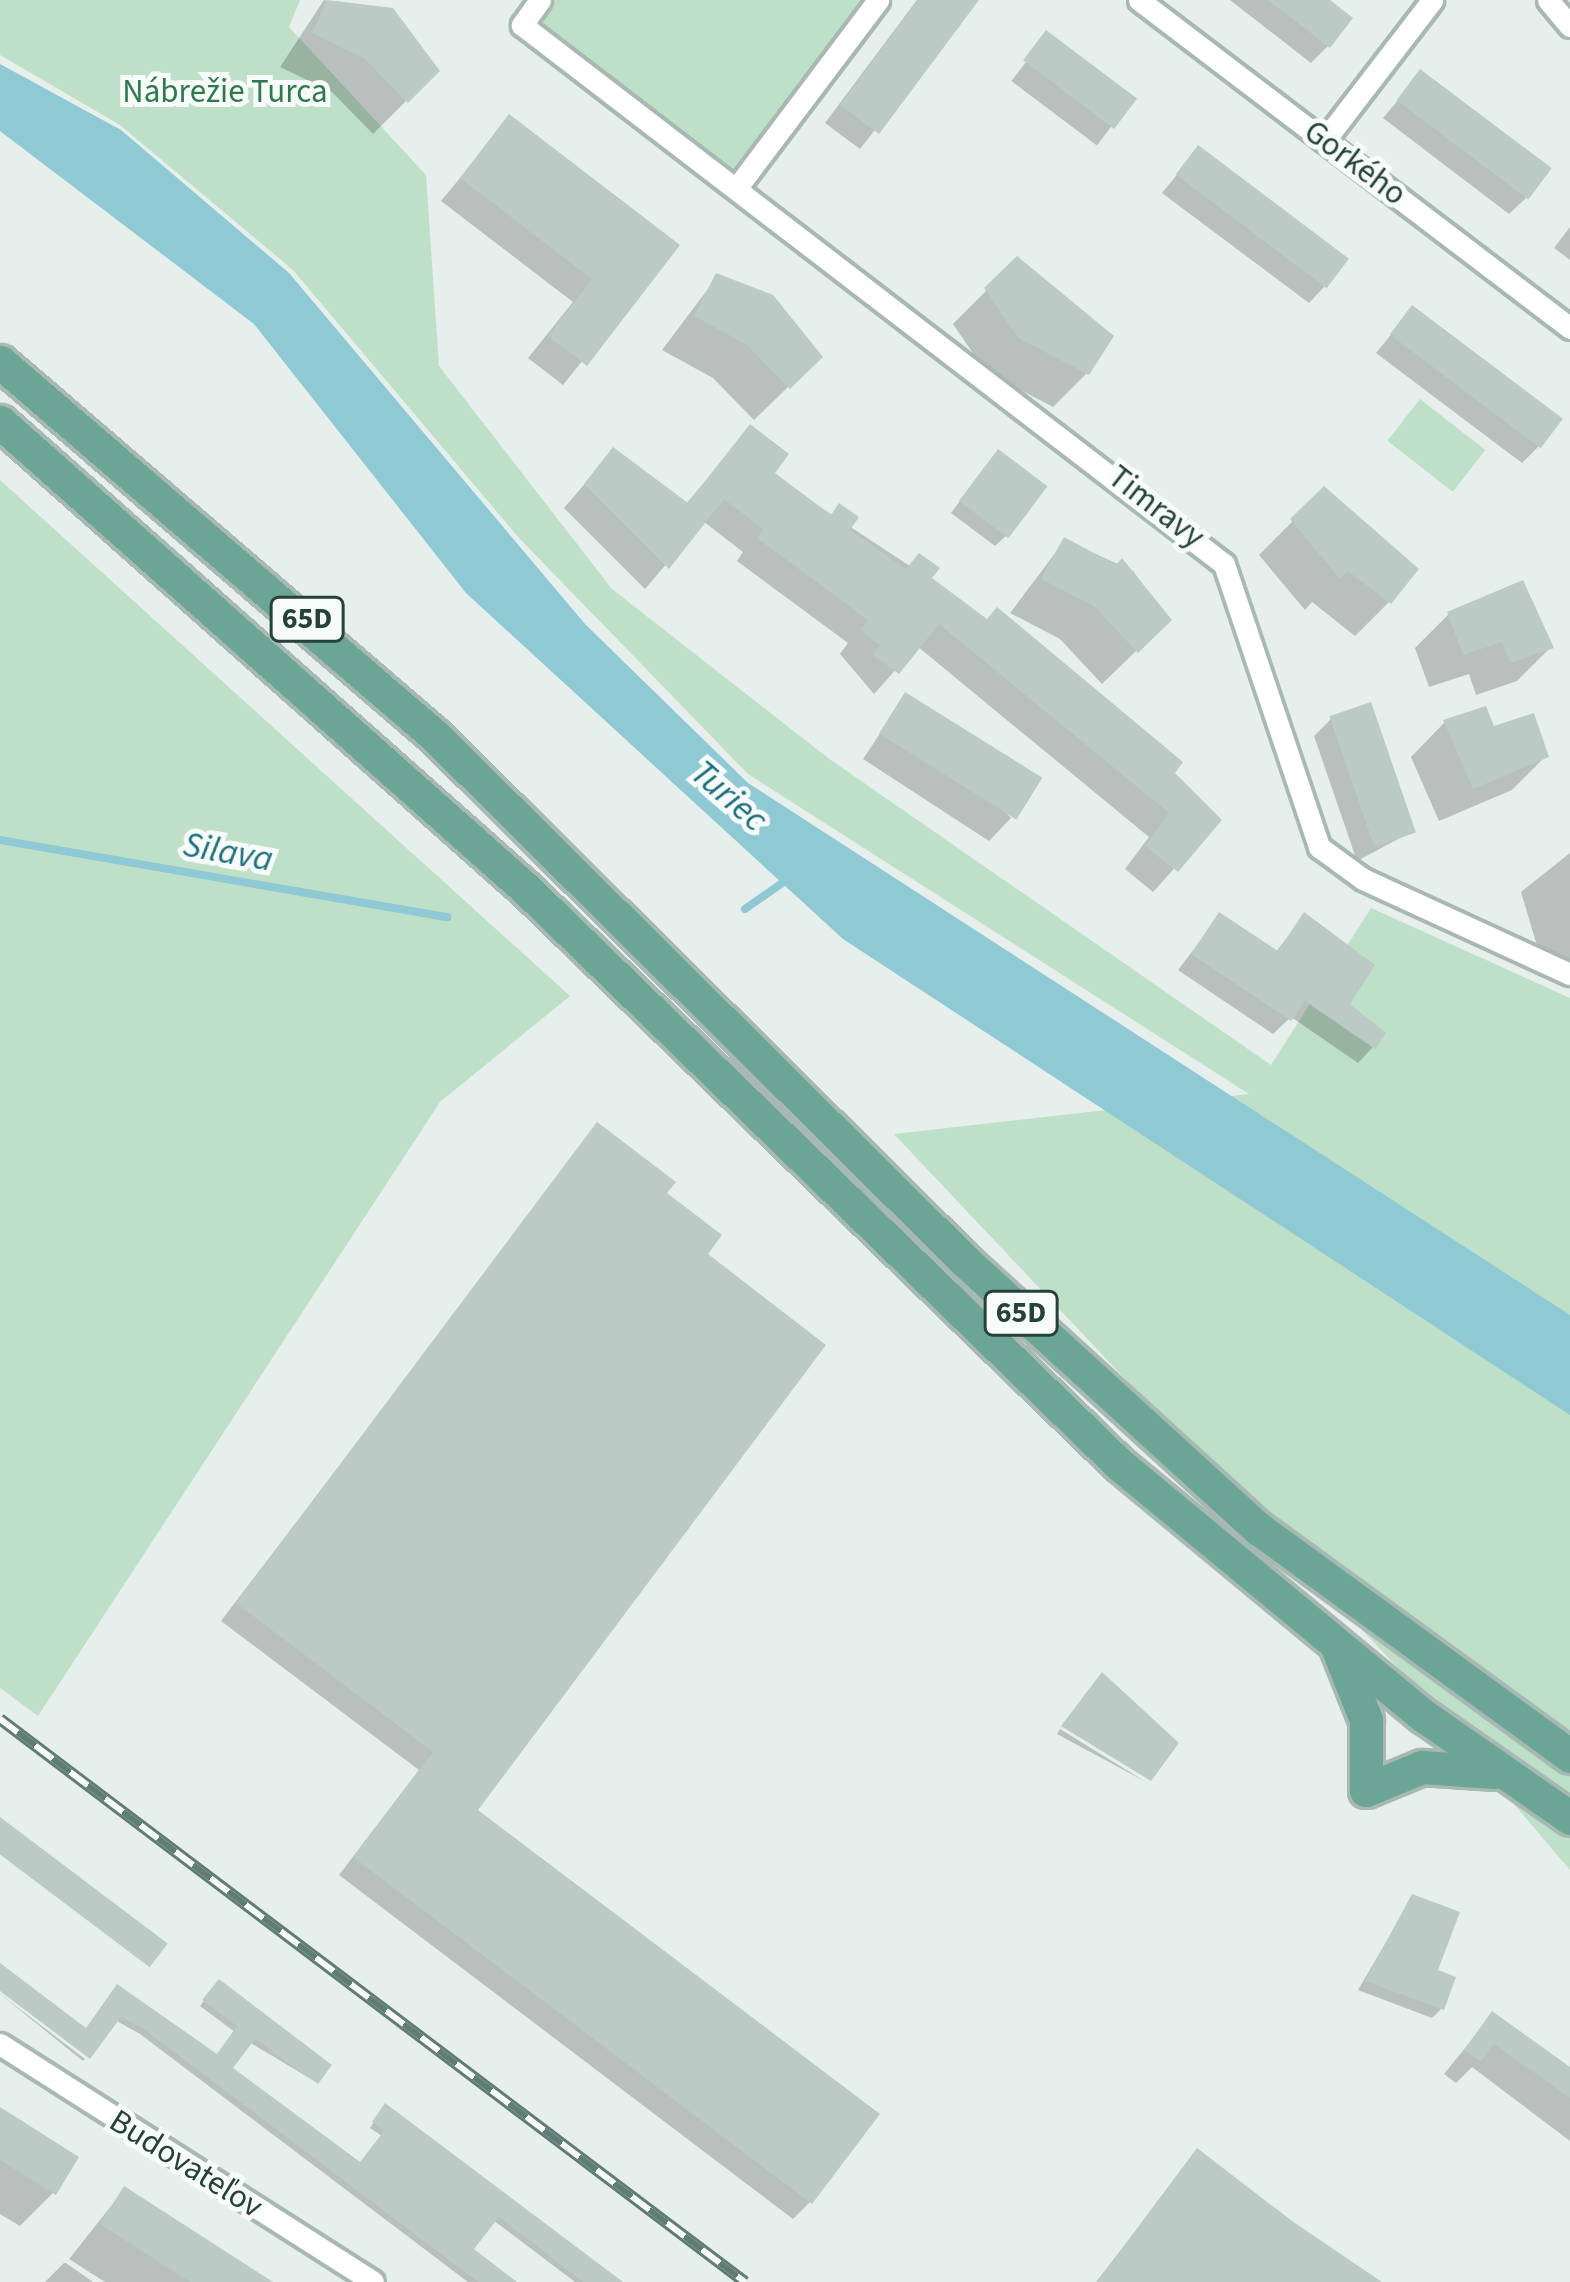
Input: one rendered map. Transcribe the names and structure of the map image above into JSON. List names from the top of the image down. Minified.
{"streets":{"main road":["65D"],"street":["Gorkého","Timravy","Budovateľov"]},"water":["Turiec","Silava"],"parks":["Nábrežie Turca"]}
